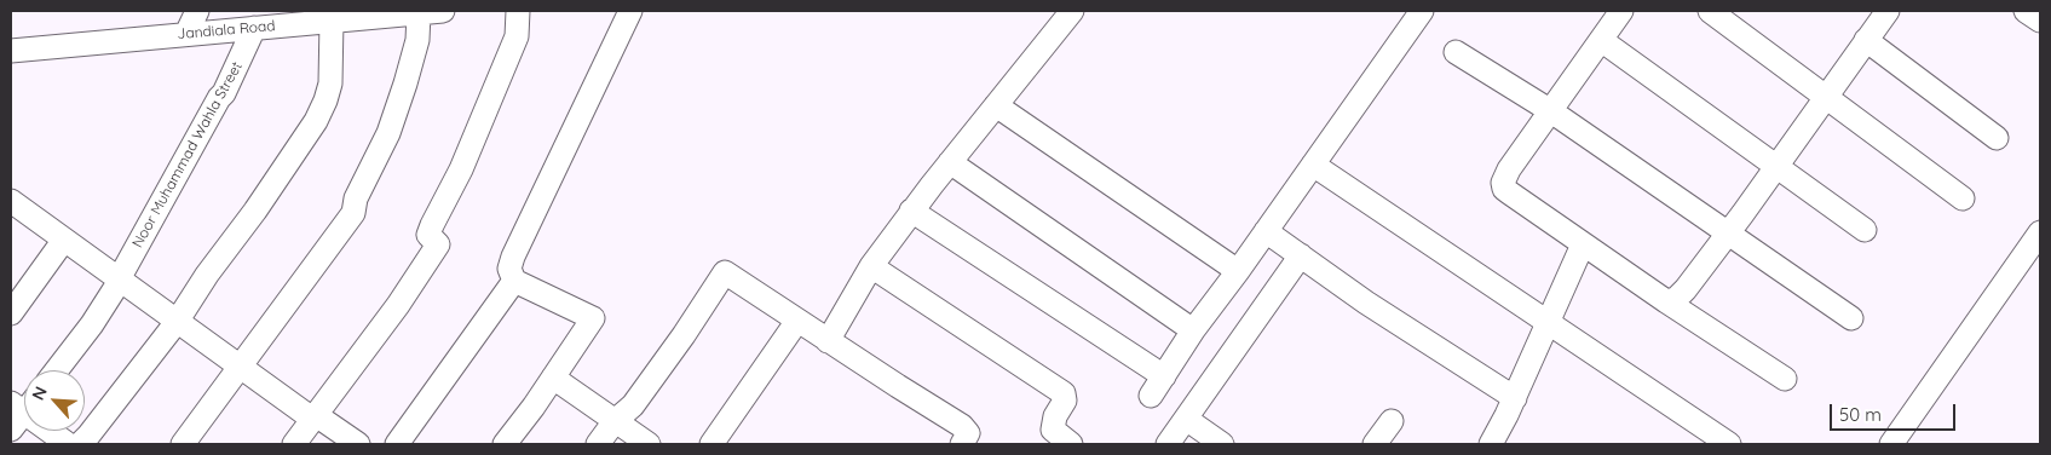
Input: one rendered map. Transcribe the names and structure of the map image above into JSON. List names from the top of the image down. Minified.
{"streets":{"street":["Jandiala Road","Noor Muhammad Wahla Street"]},"crossings":[["Jandiala Road","Noor Muhammad Wahla Street"]],"scale_bar":"50 m","north":"top left"}
